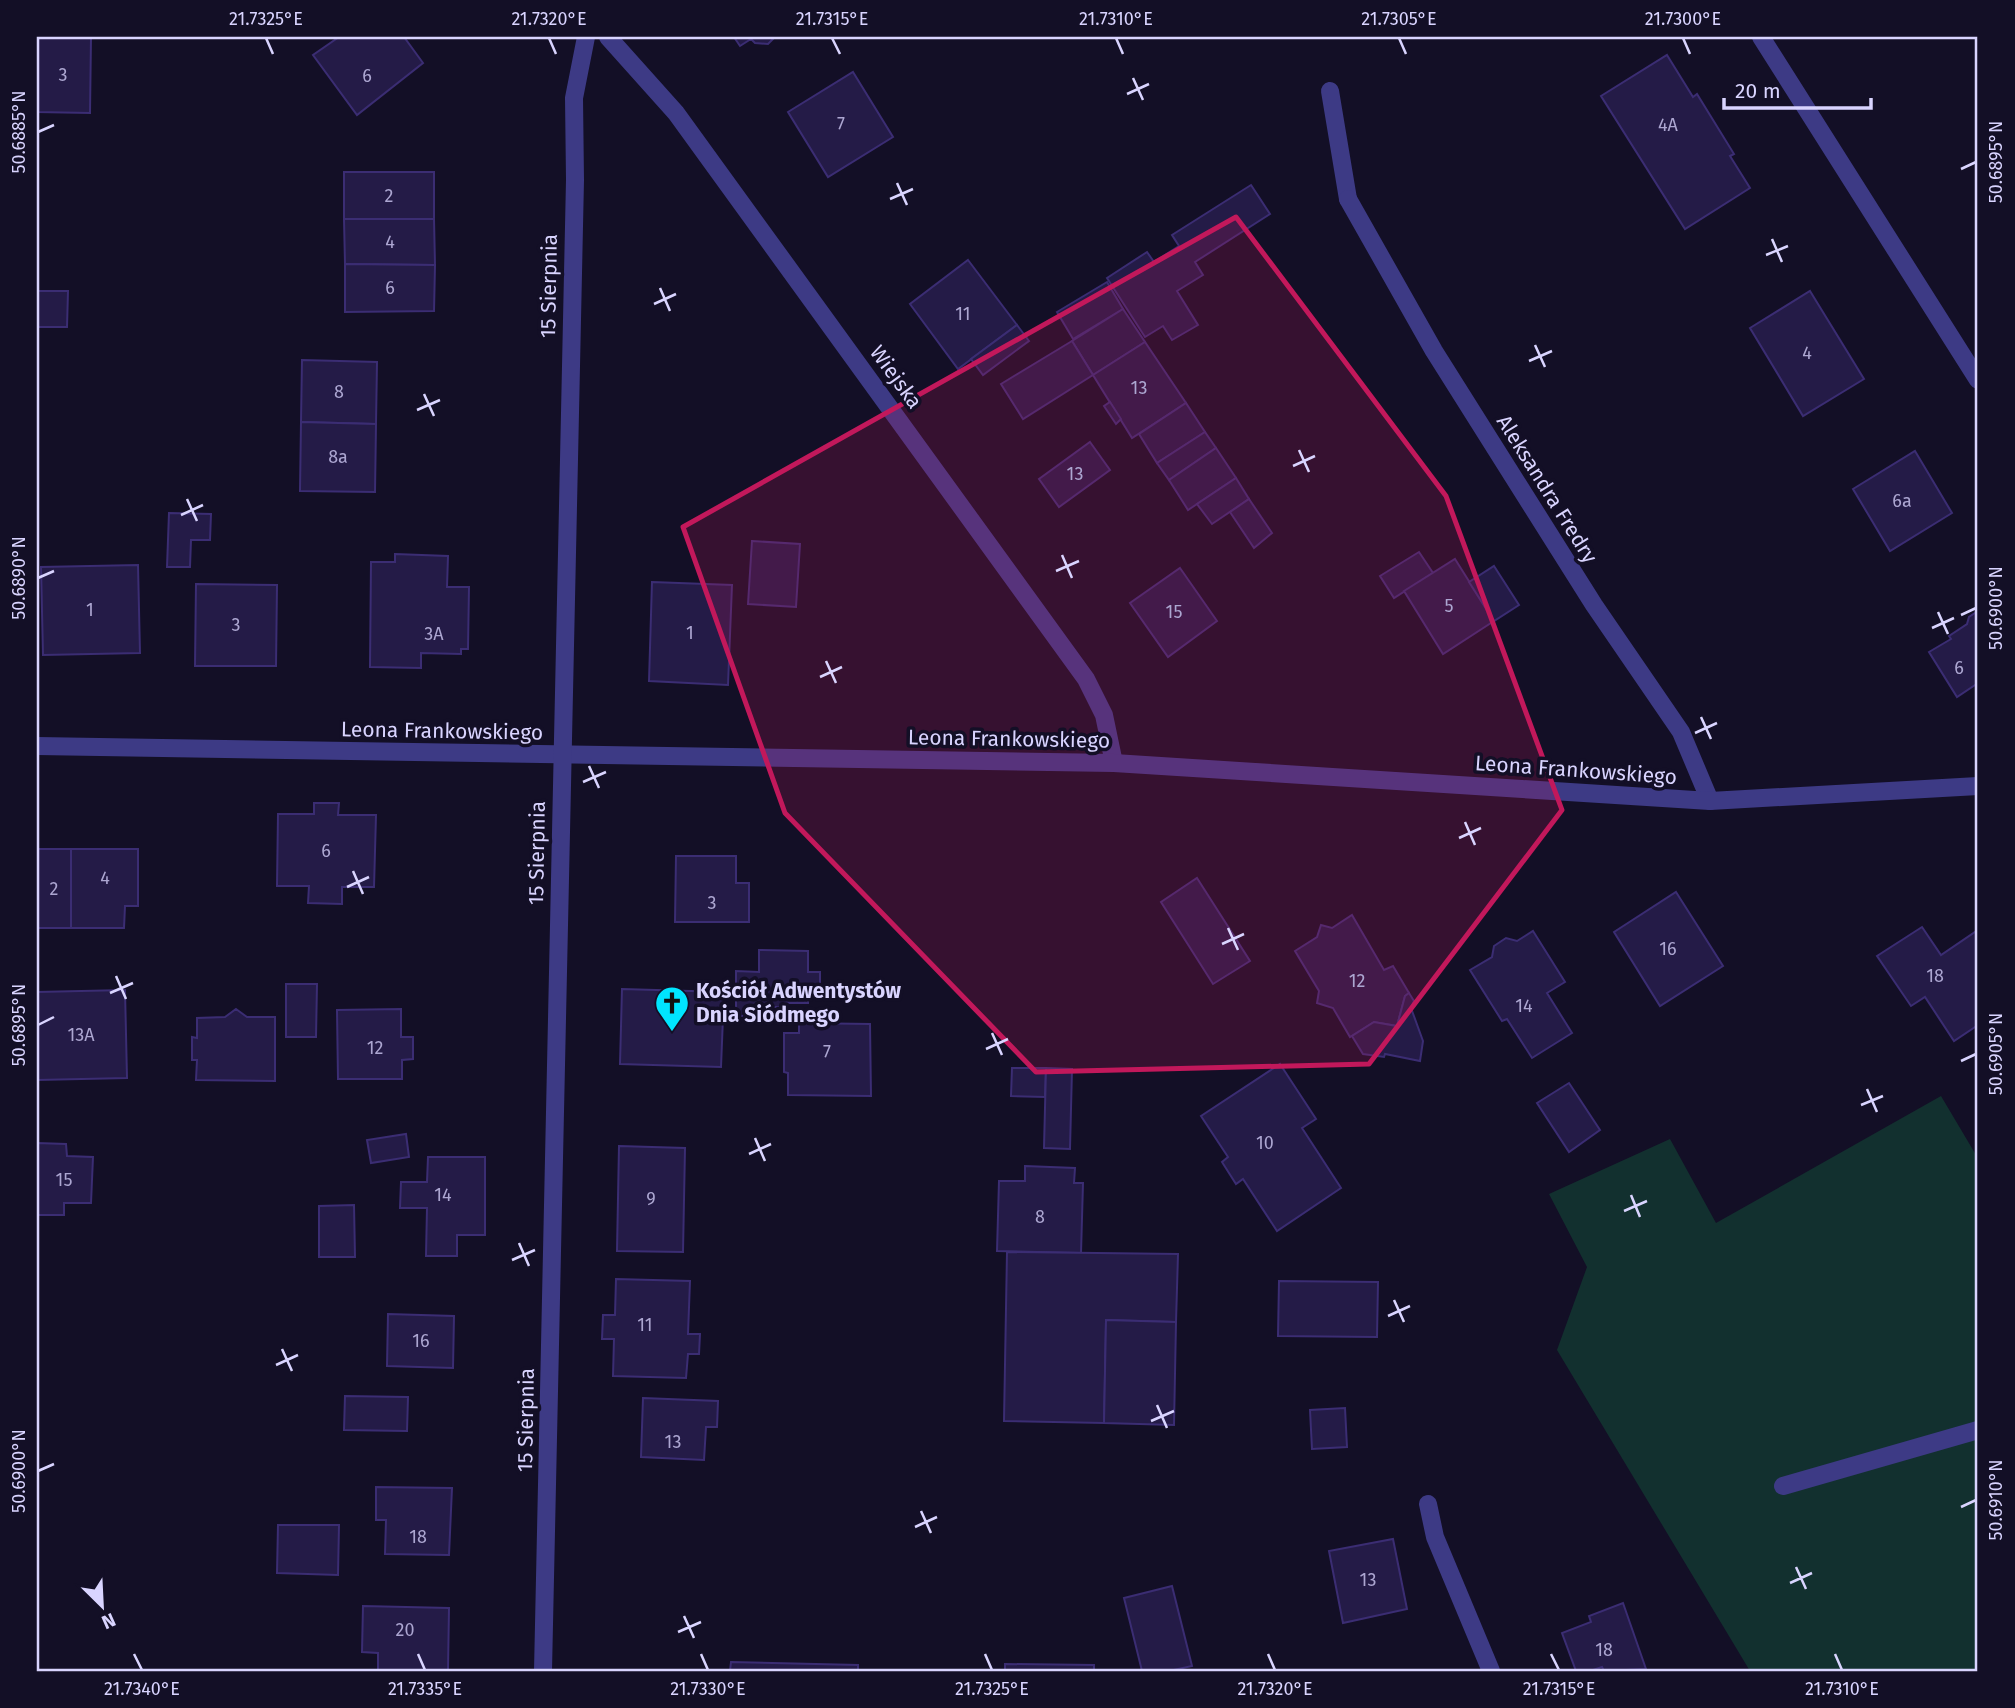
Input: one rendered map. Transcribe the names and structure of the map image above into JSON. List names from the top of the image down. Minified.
{"streets":{"street":["15 Sierpnia","Wiejska","Aleksandra Fredry","Leona Frankowskiego"]},"crossings":[["15 Sierpnia","Leona Frankowskiego"],["Wiejska","Leona Frankowskiego"],["Aleksandra Fredry","Leona Frankowskiego"]],"places":{"church":["Kościół Adwentystów Dnia Siódmego"]},"house_numbers":["3","6","7","4A","2","4","6","11","4","13","8","8a","13","6a","5","1","15","3","1","3A","6","6","4","2","3","16","18","12","14","13A","12","7","10","15","14","9","8","11","16","13","18","13","20","18"],"scale_bar":"20 m","north":"bottom right","coordinates":["21.7325°E","21.7320°E","21.7315°E","21.7310°E","21.7305°E","21.7300°E","50.6885°N","50.6895°N","50.6890°N","50.6900°N","50.6905°N","50.6910°N","21.7340°E","21.7335°E","21.7330°E"]}
